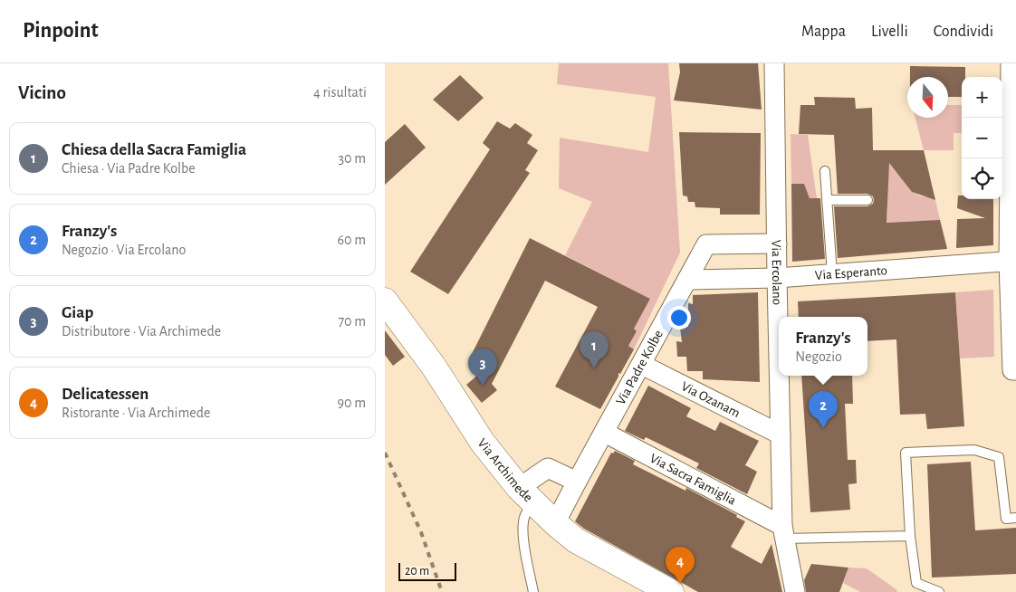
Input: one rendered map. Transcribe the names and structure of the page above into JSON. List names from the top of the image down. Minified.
{"streets":{"main road":["Via Archimede"],"street":["Via Ercolano","Via Esperanto","Via Padre Kolbe","Via Ozanam","Via Sacra Famiglia"]},"crossings":[["Via Ercolano","Via Esperanto"],["Via Ercolano","Via Padre Kolbe"],["Via Ercolano","Via Ozanam"],["Via Ercolano","Via Sacra Famiglia"],["Via Esperanto","Via Padre Kolbe"],["Via Padre Kolbe","Via Ozanam"],["Via Padre Kolbe","Via Archimede"],["Via Padre Kolbe","Via Sacra Famiglia"]],"scale_bar":"20 m","north":"bottom","page":{"header":"Pinpoint","nav":["Mappa","Livelli","Condividi"],"heading":["Vicino","4 risultati"],"map_buttons":["+","−"],"list":[{"mark":"1","name":"Chiesa della Sacra Famiglia","note":"Chiesa · Via Padre Kolbe","value":"30 m"},{"mark":"2","name":"Franzy's","note":"Negozio · Via Ercolano","value":"60 m"},{"mark":"3","name":"Giap","note":"Distributore · Via Archimede","value":"70 m"},{"mark":"4","name":"Delicatessen","note":"Ristorante · Via Archimede","value":"90 m"}],"popup":["Franzy's","Negozio"],"pins":["1","3","2","4"],"scale":"20 m"}}
